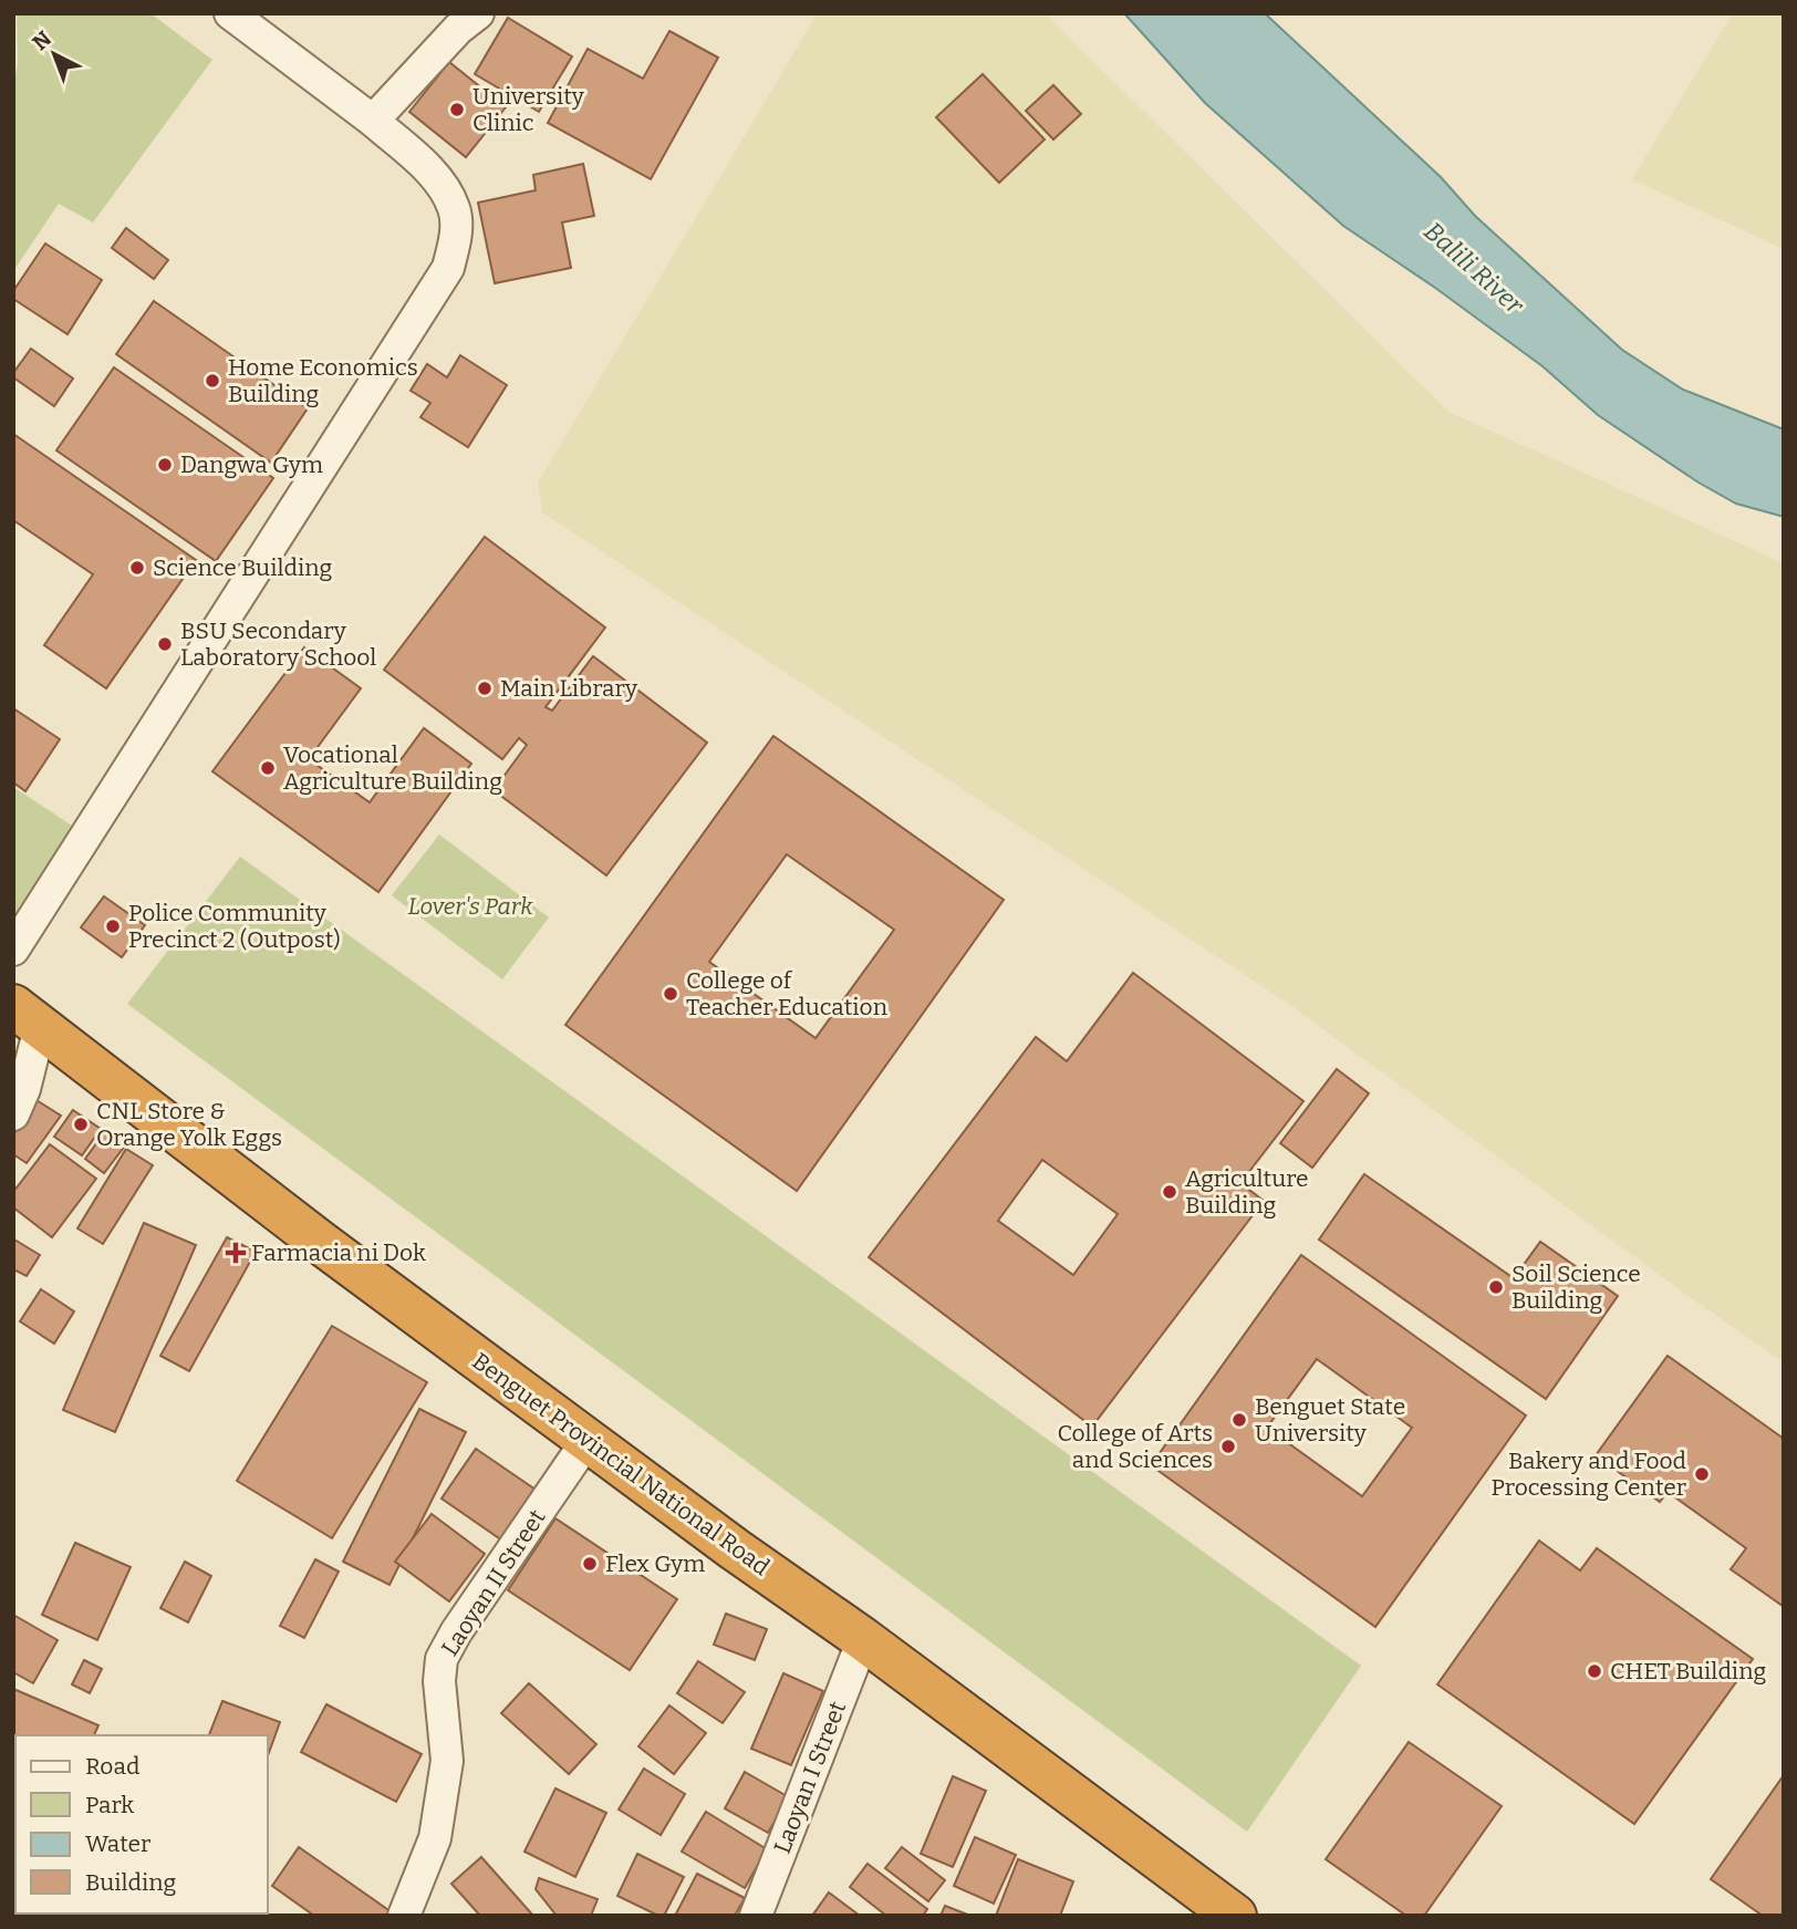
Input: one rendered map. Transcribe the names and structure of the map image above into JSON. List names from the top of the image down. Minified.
{"streets":{"highway":["Benguet Provincial National Road"],"street":["Laoyan II Street","Laoyan I Street"]},"crossings":[["Benguet Provincial National Road","Laoyan II Street"],["Benguet Provincial National Road","Laoyan I Street"]],"water":["Balili River"],"parks":["Lover's Park"],"places":{"other":["University Clinic","Home Economics Building","Dangwa Gym","Science Building","BSU Secondary Laboratory School","Main Library","Vocational Agriculture Building","Police Community Precinct 2 (Outpost)","College of Teacher Education","CNL Store & Orange Yolk Eggs","Agriculture Building","Soil Science Building","Benguet State University","College of Arts and Sciences","Bakery and Food Processing Center","Flex Gym","CHET Building"],"health":["Farmacia ni Dok"]},"legend":["Road","Park","Water","Building"],"north":"top left"}
